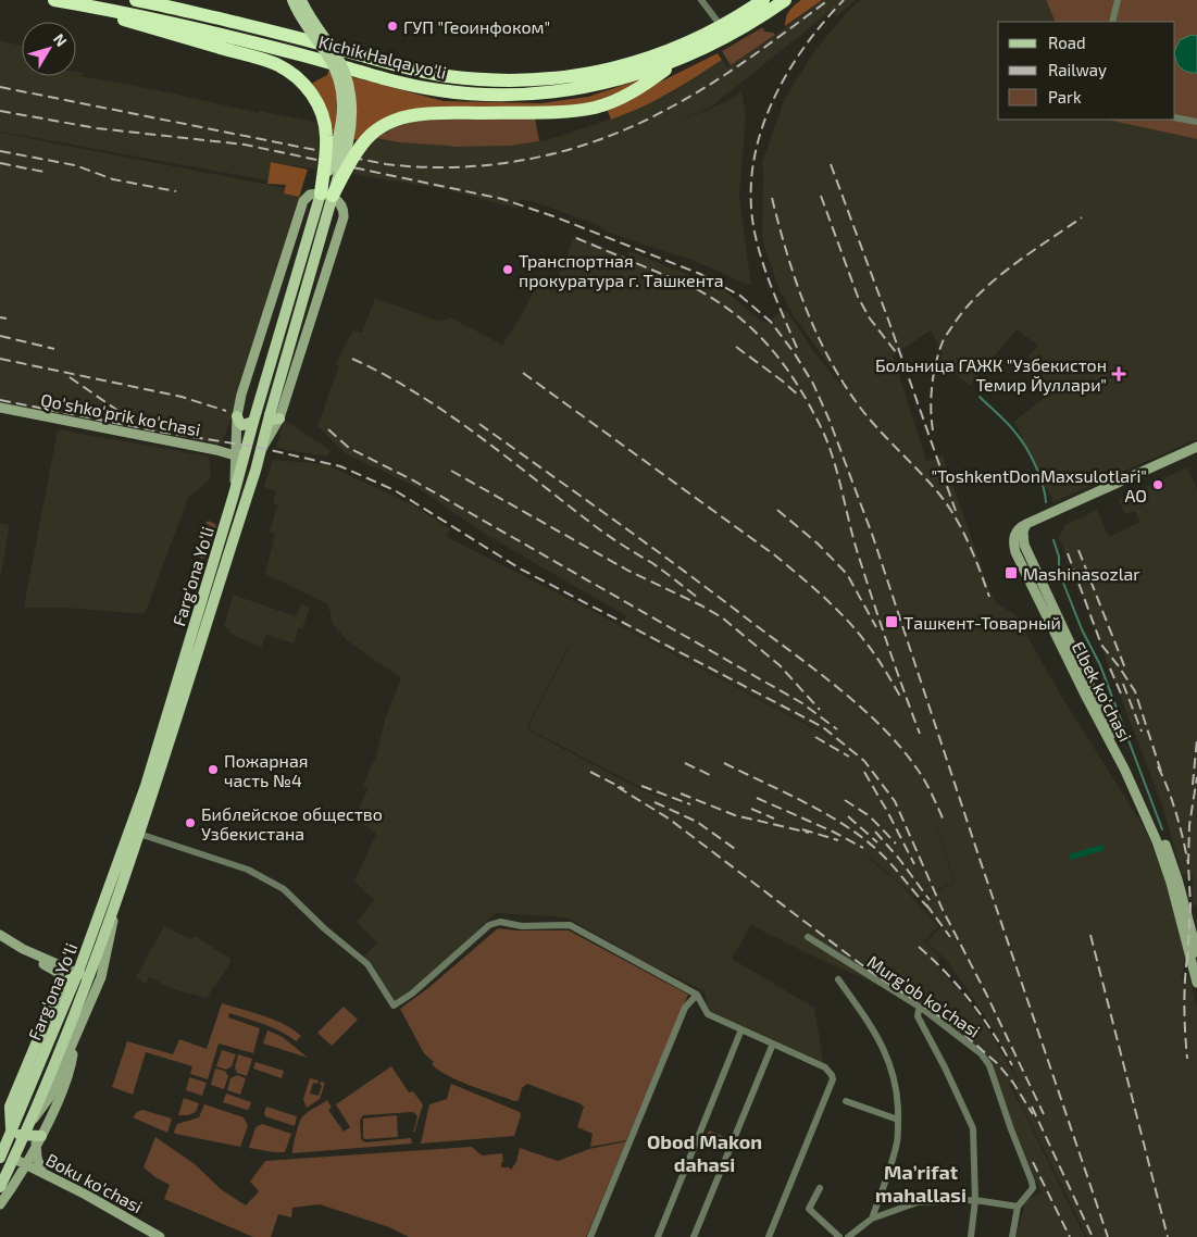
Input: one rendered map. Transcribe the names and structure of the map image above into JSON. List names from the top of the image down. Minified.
{"streets":{"highway":["Kichik Halqa yo'li"],"main road":["Farg'ona Yo'li"],"street":["Qo'shko'prik ko'chasi","Elbek ko'chasi","Murg’ob ko’chasi","Boku ko'chasi"]},"crossings":[["Farg'ona Yo'li","Boku ko'chasi"]],"districts":["Obod Makon dahasi","Maʼrifat mahallasi"],"places":{"other":["ГУП \"Геоинфоком\"","Транспортная прокуратура г. Ташкента","\"ToshkentDonMaxsulotlari\" AO","Пожарная часть №4","Библейское общество Узбекистана"],"health":["Больница ГАЖК \"Узбекистон Темир Йуллари\""],"transit":["Mashinasozlar","Ташкент-Товарный"]},"legend":["Road","Railway","Park"],"north":"top right"}
